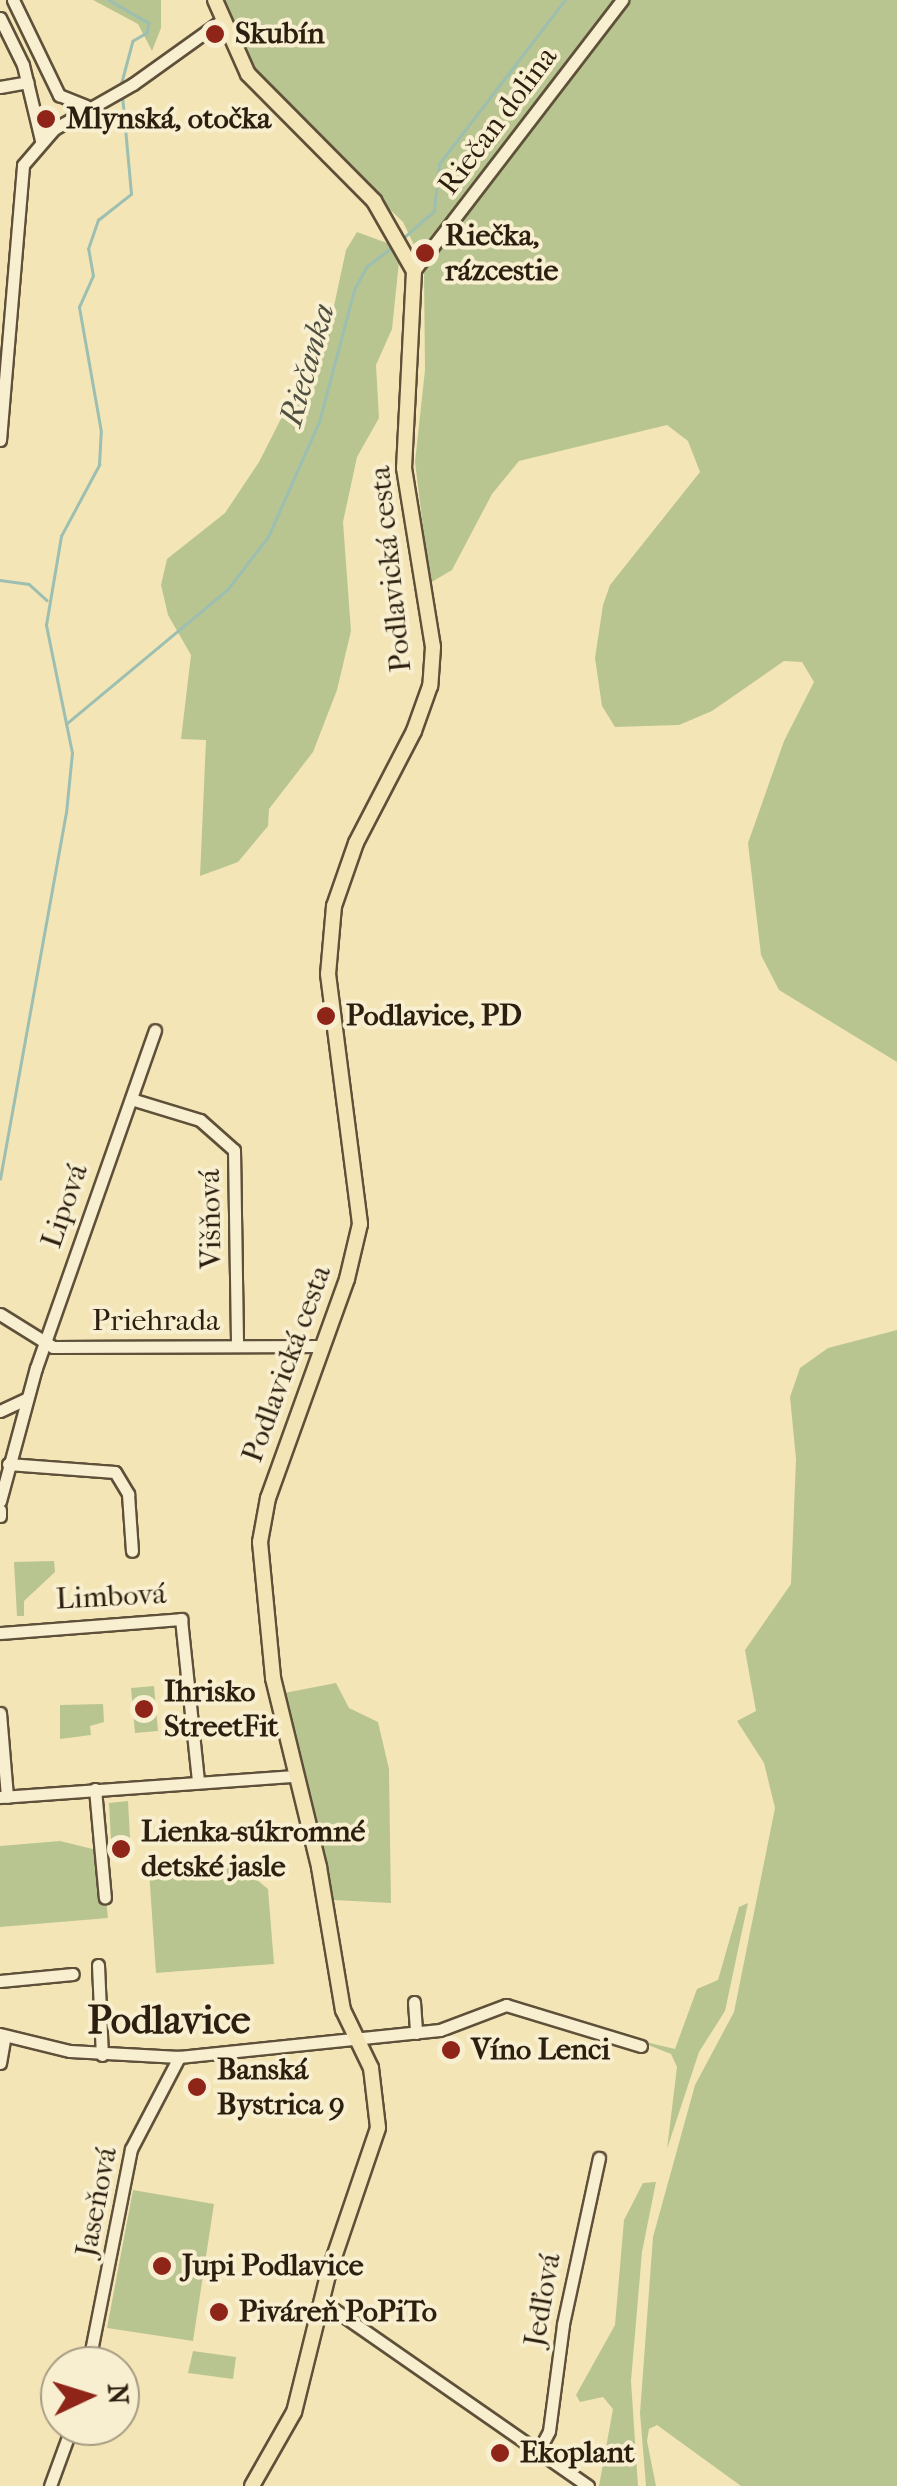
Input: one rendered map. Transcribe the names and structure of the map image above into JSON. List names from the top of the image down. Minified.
{"streets":{"main road":["Podlavická cesta"],"street":["Riečan dolina","Lipová","Višňová","Priehrada","Limbová","Jaseňová","Jedľová"]},"crossings":[["Riečan dolina","Podlavická cesta"],["Podlavická cesta","Priehrada"],["Lipová","Višňová"],["Lipová","Priehrada"],["Višňová","Priehrada"]],"districts":["Podlavice"],"water":["Riečanka"],"places":["Skubín","Mlynská, otočka","Riečka, rázcestie","Podlavice, PD","Ihrisko StreetFit","Lienka-súkromné detské jasle","Víno Lenci","Banská Bystrica 9","Jupi Podlavice","Piváreň PoPiTo","Ekoplant"],"north":"right"}
